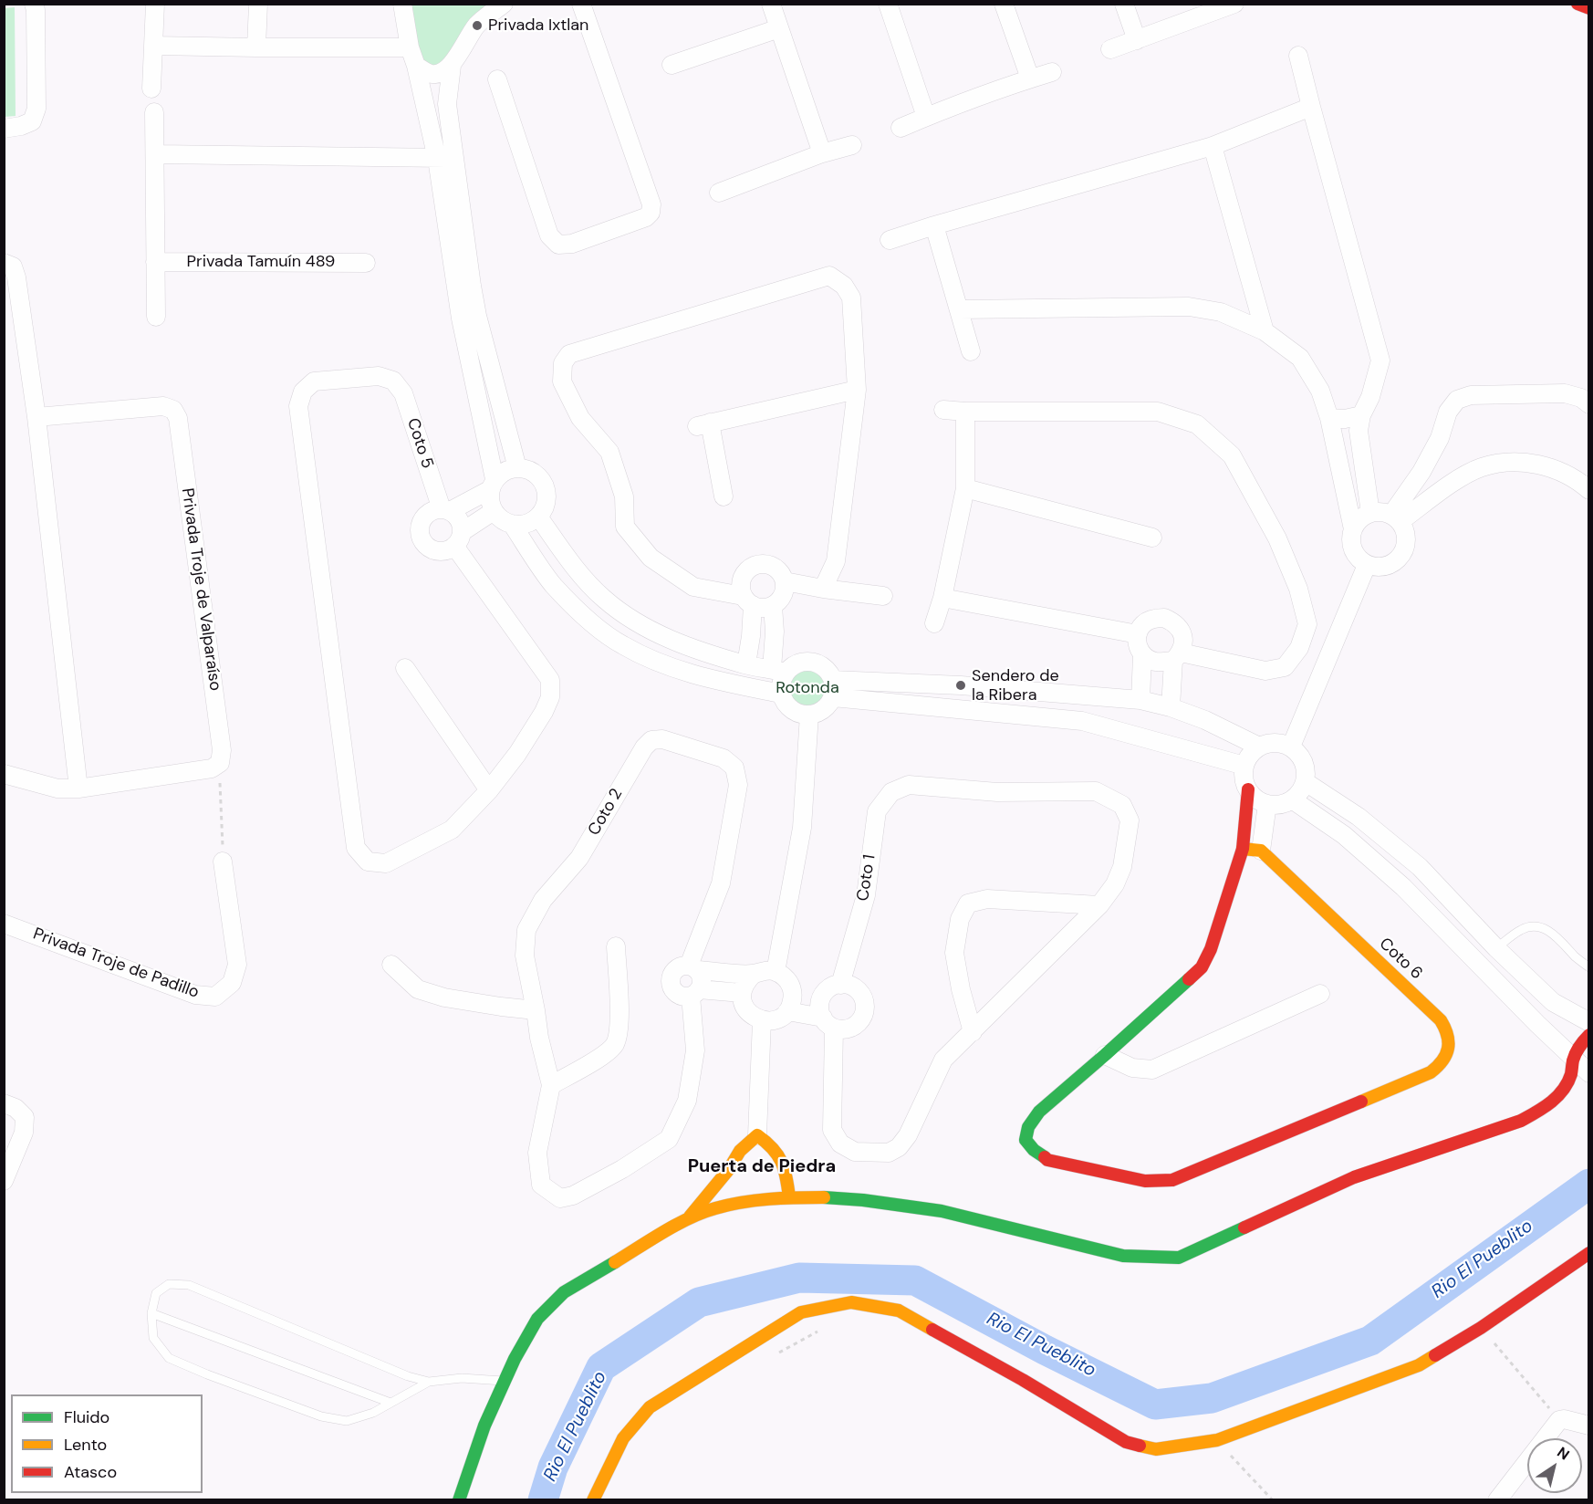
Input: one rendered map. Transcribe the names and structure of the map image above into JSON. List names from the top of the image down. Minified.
{"streets":{"street":["Privada Tamuín 489","Coto 5","Privada Troje de Valparaíso","Coto 2","Coto 1","Coto 6","Privada Troje de Padillo"]},"districts":["Puerta de Piedra"],"water":["Rio El Pueblito"],"parks":["Rotonda"],"places":["Privada Ixtlan","Sendero de la Ribera"],"legend":["Fluido","Lento","Atasco"],"north":"top right"}
